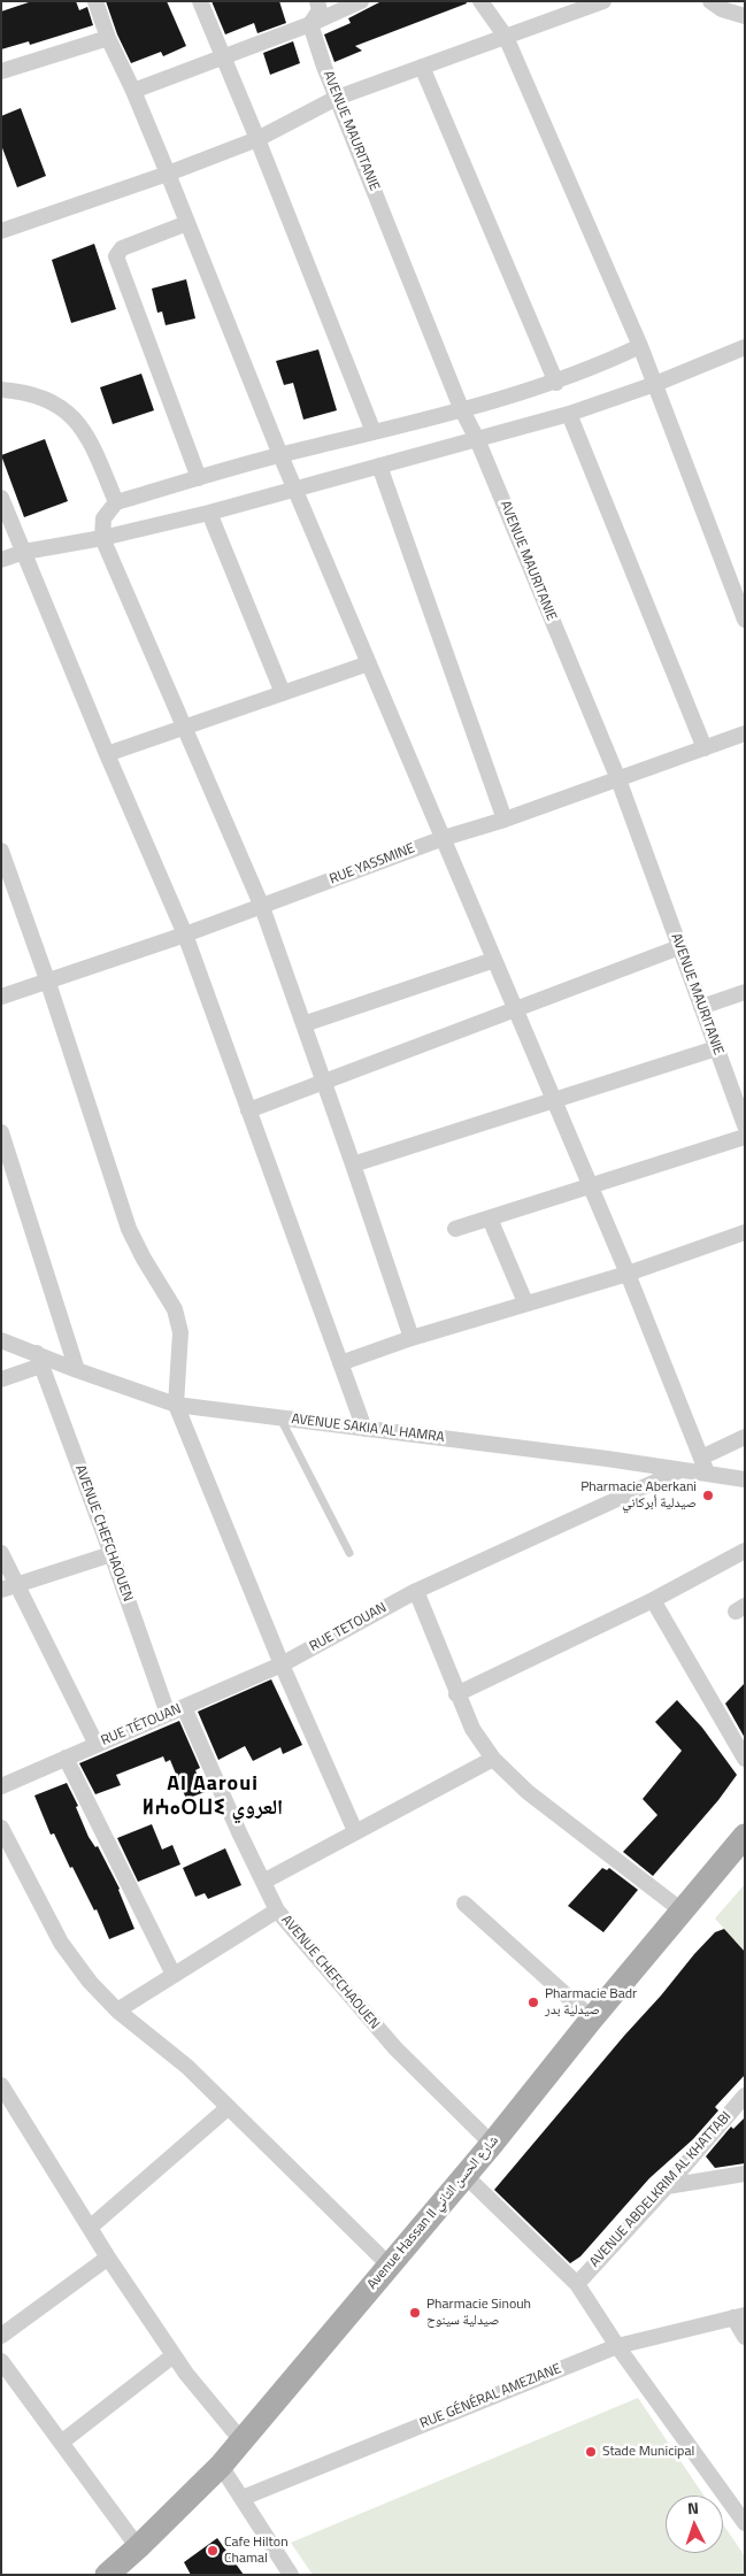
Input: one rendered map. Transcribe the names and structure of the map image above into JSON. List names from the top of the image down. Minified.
{"streets":{"main road":["Avenue Hassan II شارع الحسن الثاني"],"street":["AVENUE MAURITANIE","RUE YASSMINE","AVENUE SAKIA AL HAMRA","AVENUE CHEFCHAOUEN","RUE TETOUAN","RUE TÉTOUAN","AVENUE ABDELKRIM AL KHATTABI","RUE GÉNÉRAL AMEZIANE"]},"crossings":[["AVENUE MAURITANIE","RUE YASSMINE"],["AVENUE SAKIA AL HAMRA","AVENUE CHEFCHAOUEN"],["AVENUE CHEFCHAOUEN","RUE TÉTOUAN"],["AVENUE CHEFCHAOUEN","Avenue Hassan II شارع الحسن الثاني"],["RUE TETOUAN","RUE TÉTOUAN"]],"districts":["Al Aaroui ⵍⵄⴰⵔⵡⵉ العروي"],"places":["Pharmacie Aberkani صيدلية أبركاني","Pharmacie Badr صيدلية بدر","Pharmacie Sinouh صيدلية سينوح","Stade Municipal","Cafe Hilton Chamal"],"north":"top"}
